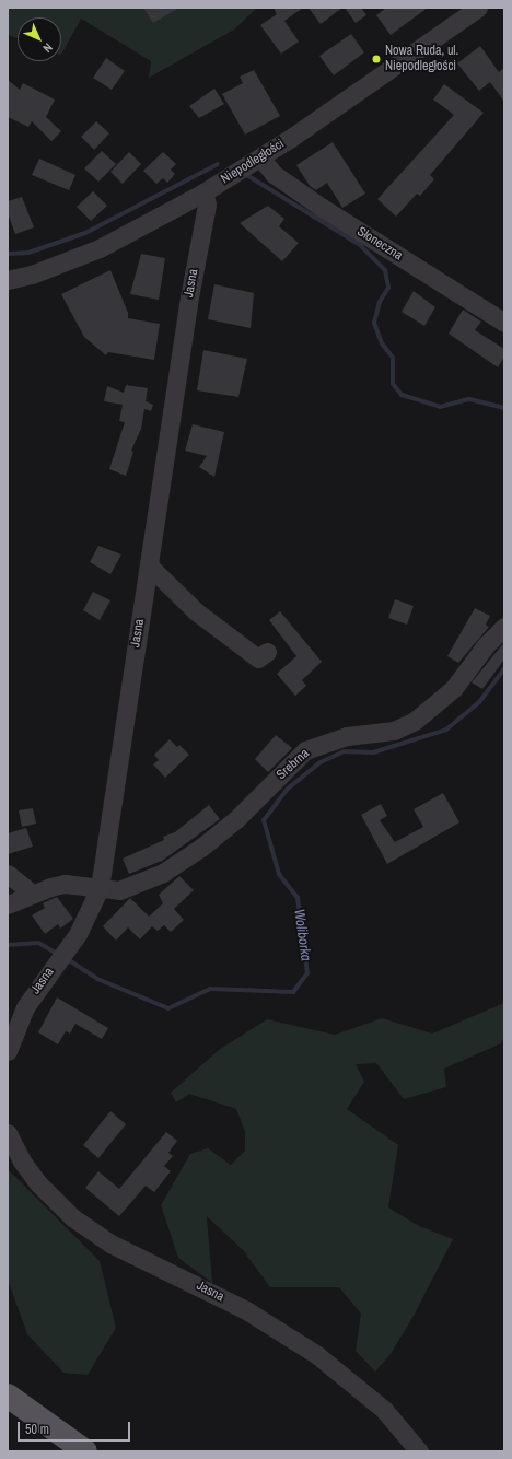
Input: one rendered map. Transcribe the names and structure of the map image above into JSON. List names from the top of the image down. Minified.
{"streets":{"street":["Niepodległości","Słoneczna","Jasna","Srebrna"]},"crossings":[["Niepodległości","Słoneczna"],["Niepodległości","Jasna"],["Jasna","Srebrna"]],"water":["Woliborka"],"places":["Nowa Ruda, ul. Niepodległości"],"scale_bar":"50 m","north":"bottom right"}
